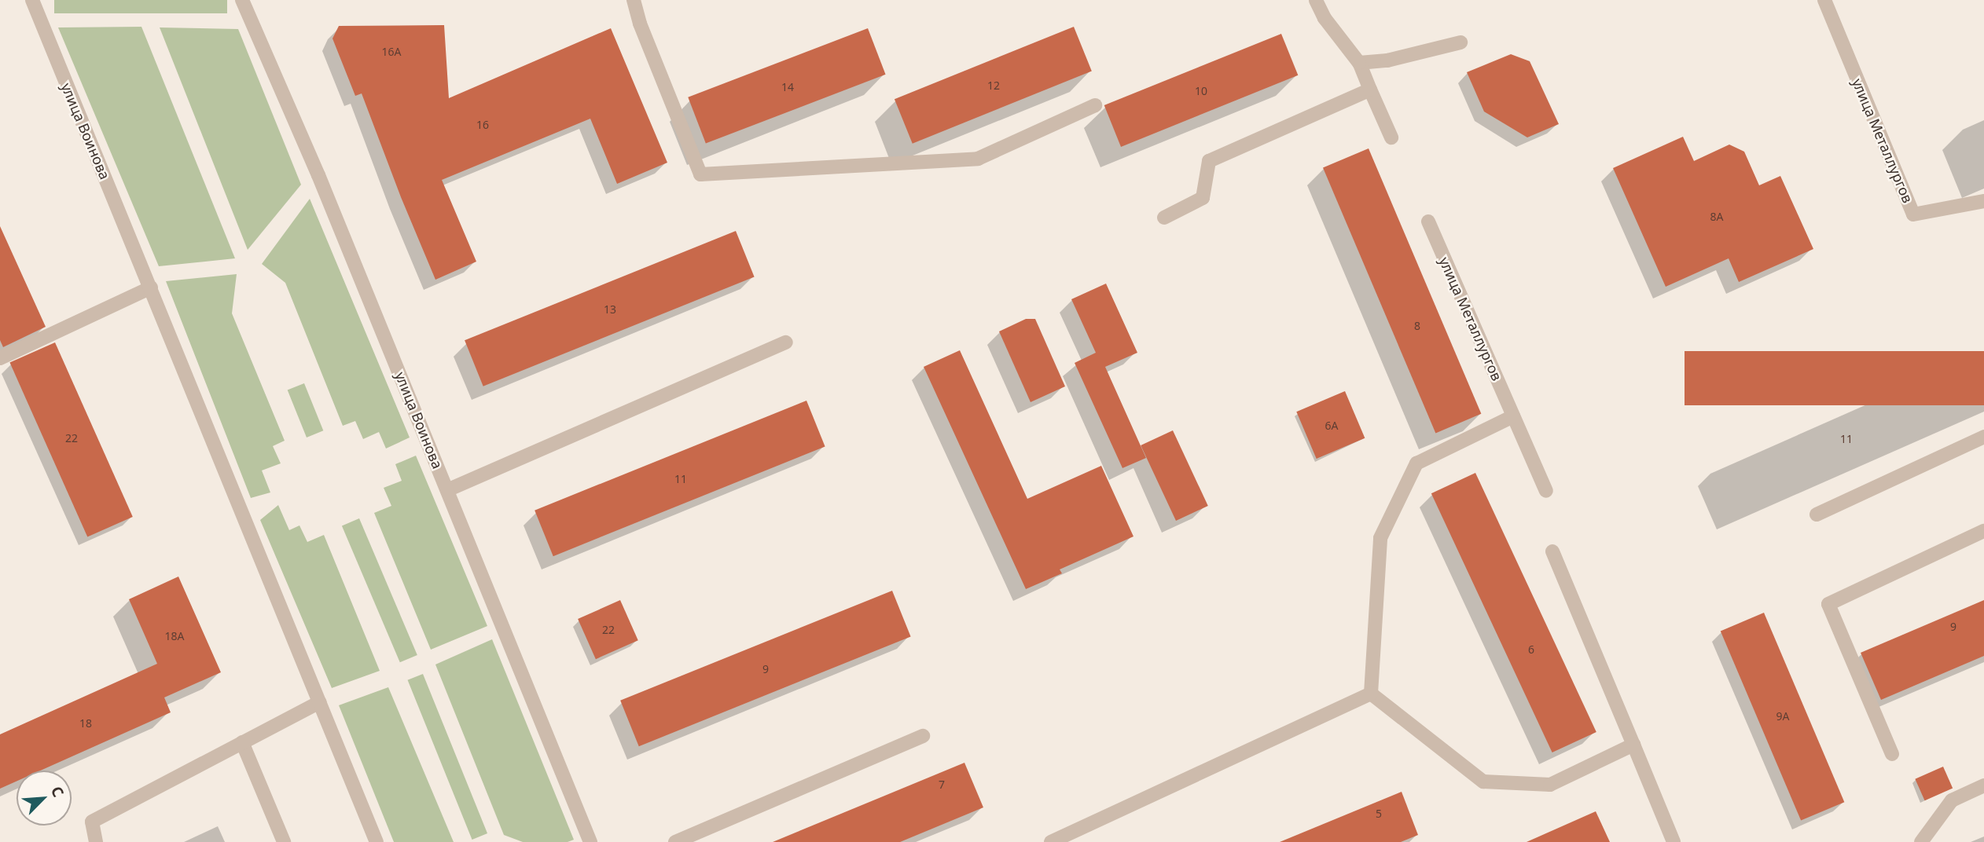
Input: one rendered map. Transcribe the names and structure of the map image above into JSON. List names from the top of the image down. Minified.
{"streets":{"street":["улица Воинова","улица Металлургов"]},"house_numbers":["16А","12","14","10","16","8А","13","8","6А","22","11","11","9","22","18А","6","9","9А","18","7","5"],"north":"top right"}
